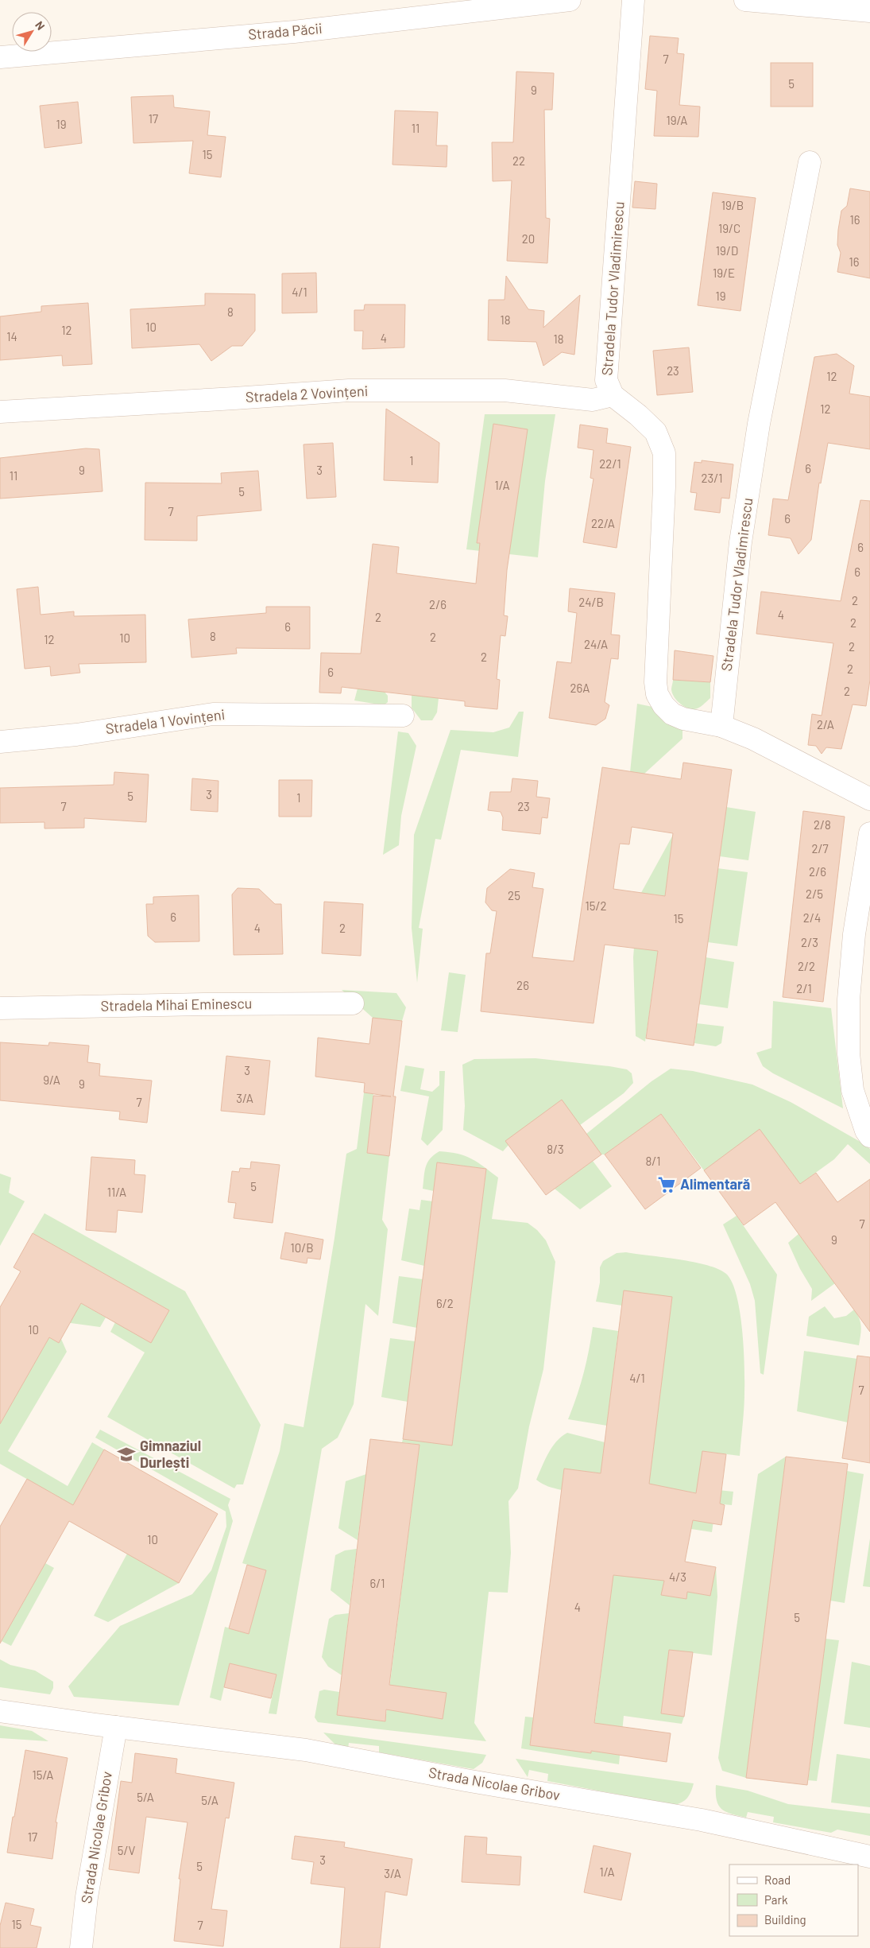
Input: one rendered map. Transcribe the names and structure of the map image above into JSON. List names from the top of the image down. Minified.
{"streets":{"street":["Strada Păcii","Stradela Tudor Vladimirescu","Stradela 2 Vovințeni","Stradela 1 Vovințeni","Stradela Mihai Eminescu","Strada Nicolae Gribov"]},"crossings":[["Stradela Tudor Vladimirescu","Stradela 2 Vovințeni"]],"places":{"supermarket":["Alimentară"],"school or university":["Gimnaziul Durlești"]},"house_numbers":["7","5","9","17","19/A","19","11","15","22","19/B","16","19/C","20","19/D","16","19/E","4/1","19","8","18","10","12","14","4","18","23","12","12","1","22/1","6","9","3","11","23/1","1/A","5","7","6","22/A","6","6","2","24/B","2/6","4","2","2","6","8","2","10","12","24/A","2","2","2","6","26A","2","2/A","3","5","1","7","23","2/8","2/7","2/6","2/5","25","15/2","6","2/4","15","4","2","2/3","2/2","26","2/1","3","9/A","9","3/A","7","8/3","8/1","5","11/A","7","9","10/B","6/2","10","4/1","7","10","4/3","6/1","4","5","15/A","5/A","5/A","17","5/V","3","5","1/A","3/A","15","7"],"legend":["Road","Park","Building"],"north":"top right"}
